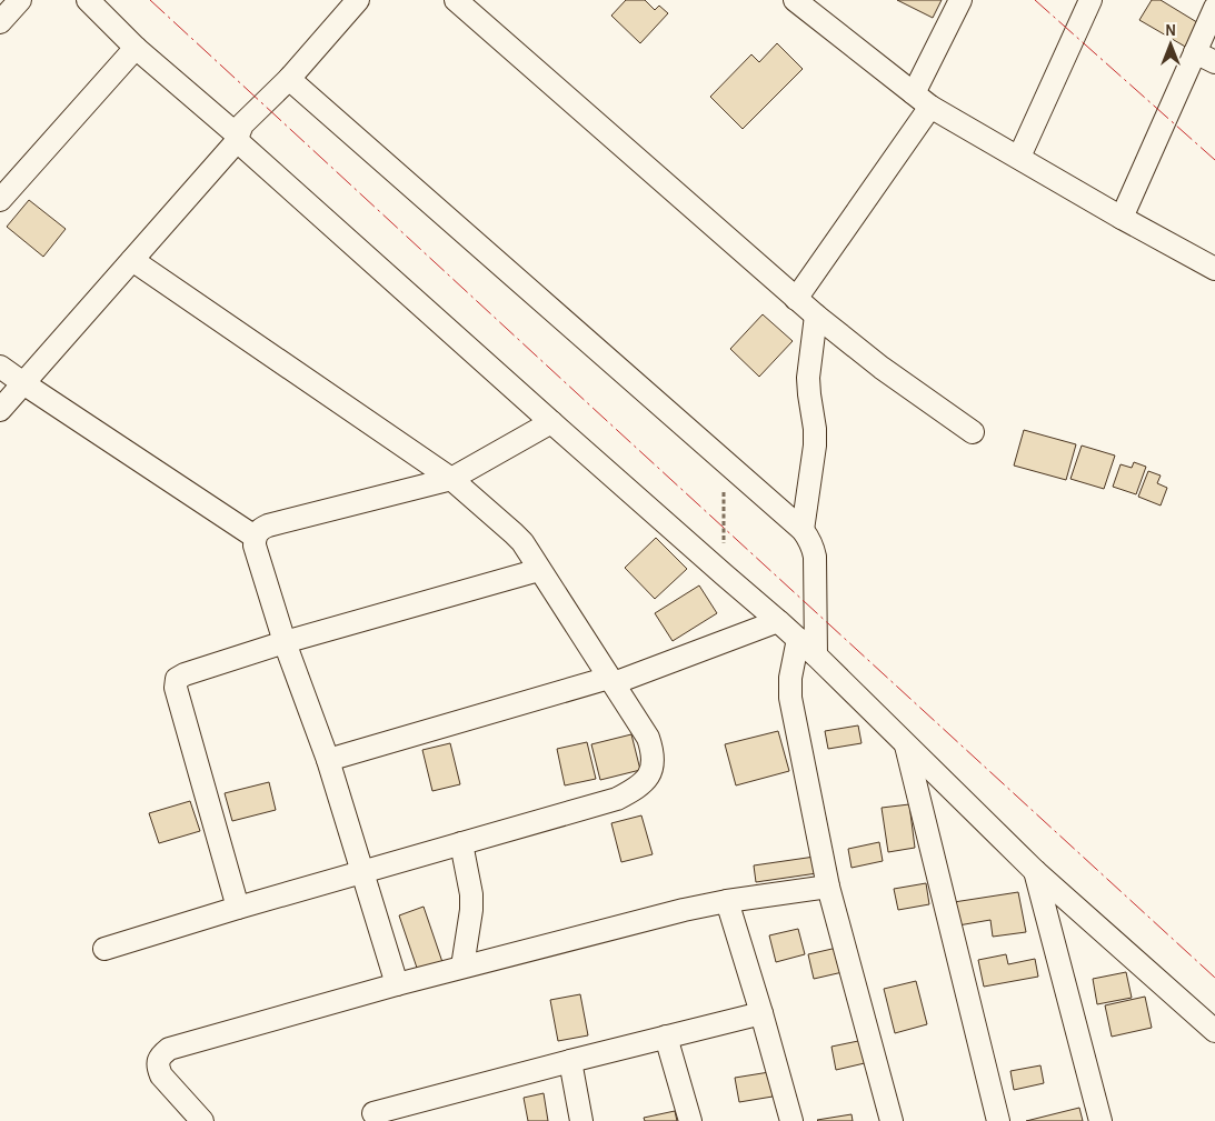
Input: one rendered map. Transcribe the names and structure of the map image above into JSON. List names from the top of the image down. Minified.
{"north":"top"}
